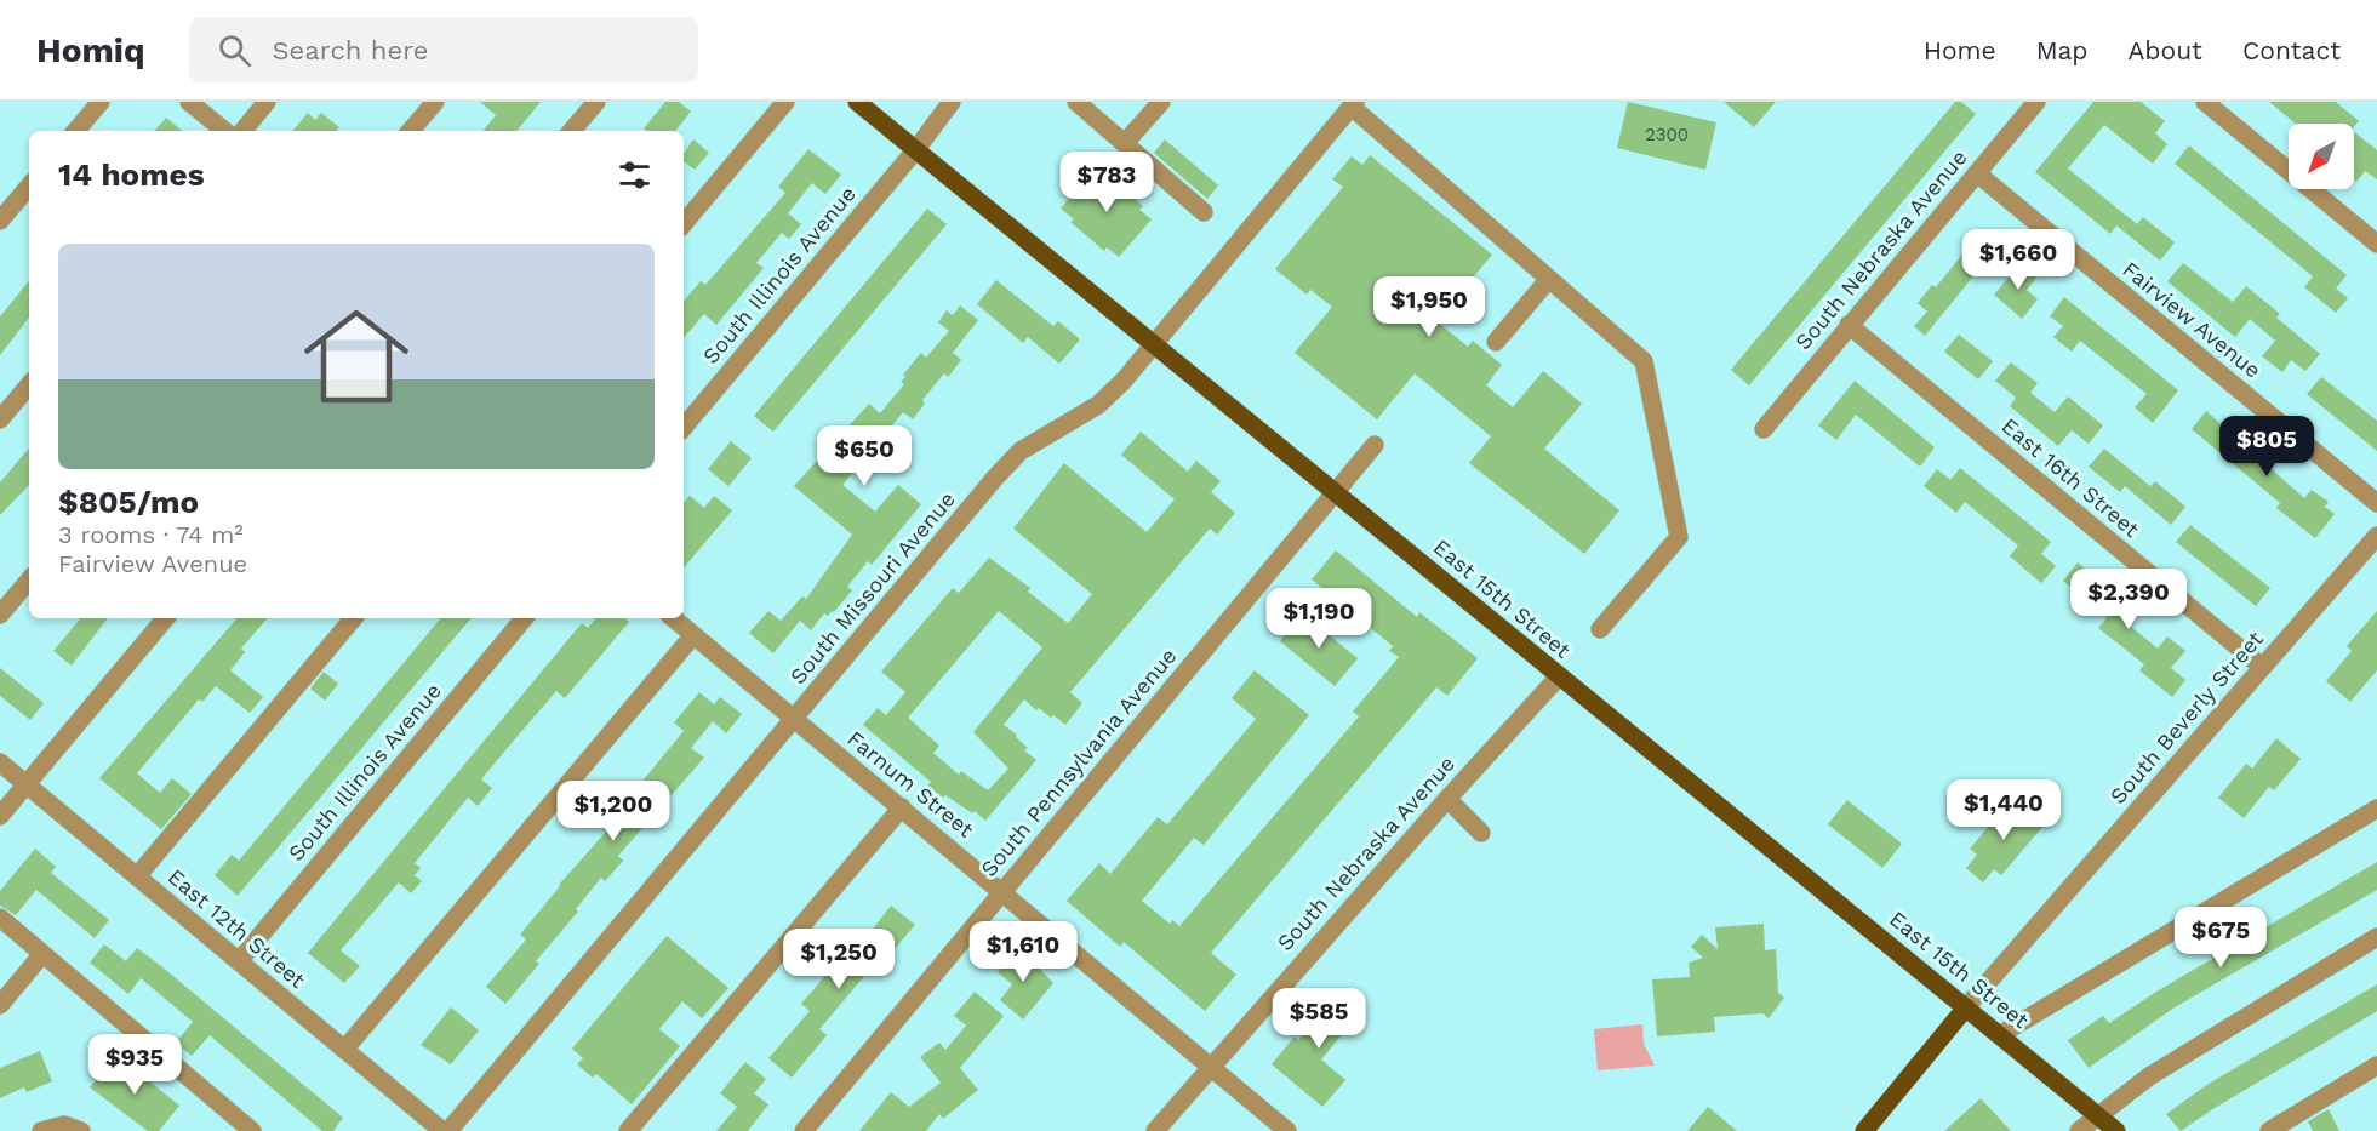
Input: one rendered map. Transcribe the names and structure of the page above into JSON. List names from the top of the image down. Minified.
{"streets":{"main road":["East 15th Street","South Beverly Street"],"street":["South Nebraska Avenue","South Illinois Avenue","Fairview Avenue","East 16th Street","South Missouri Avenue","South Pennsylvania Avenue","Farnum Street","East 12th Street"]},"crossings":[["South Nebraska Avenue","Fairview Avenue"],["South Nebraska Avenue","East 16th Street"],["South Nebraska Avenue","East 15th Street"],["South Nebraska Avenue","Farnum Street"],["South Illinois Avenue","East 15th Street"],["South Illinois Avenue","East 12th Street"],["East 16th Street","South Beverly Street"],["South Missouri Avenue","East 15th Street"],["South Missouri Avenue","Farnum Street"],["East 15th Street","South Beverly Street"],["East 15th Street","South Pennsylvania Avenue"],["South Pennsylvania Avenue","Farnum Street"]],"house_numbers":["2300"],"north":"bottom left","page":{"header":"Homiq","search":"Search here","nav":["Home","Map","About","Contact"],"heading":"14 homes","price":["$783","$1,660","$1,950","$805","$650","$2,390","$1,190","$1,440","$1,200","$675","$1,610","$1,250","$585","$935"],"list":[{"name":"$805/mo","note":"3 rooms · 74 m² · Fairview Avenue"}]}}
